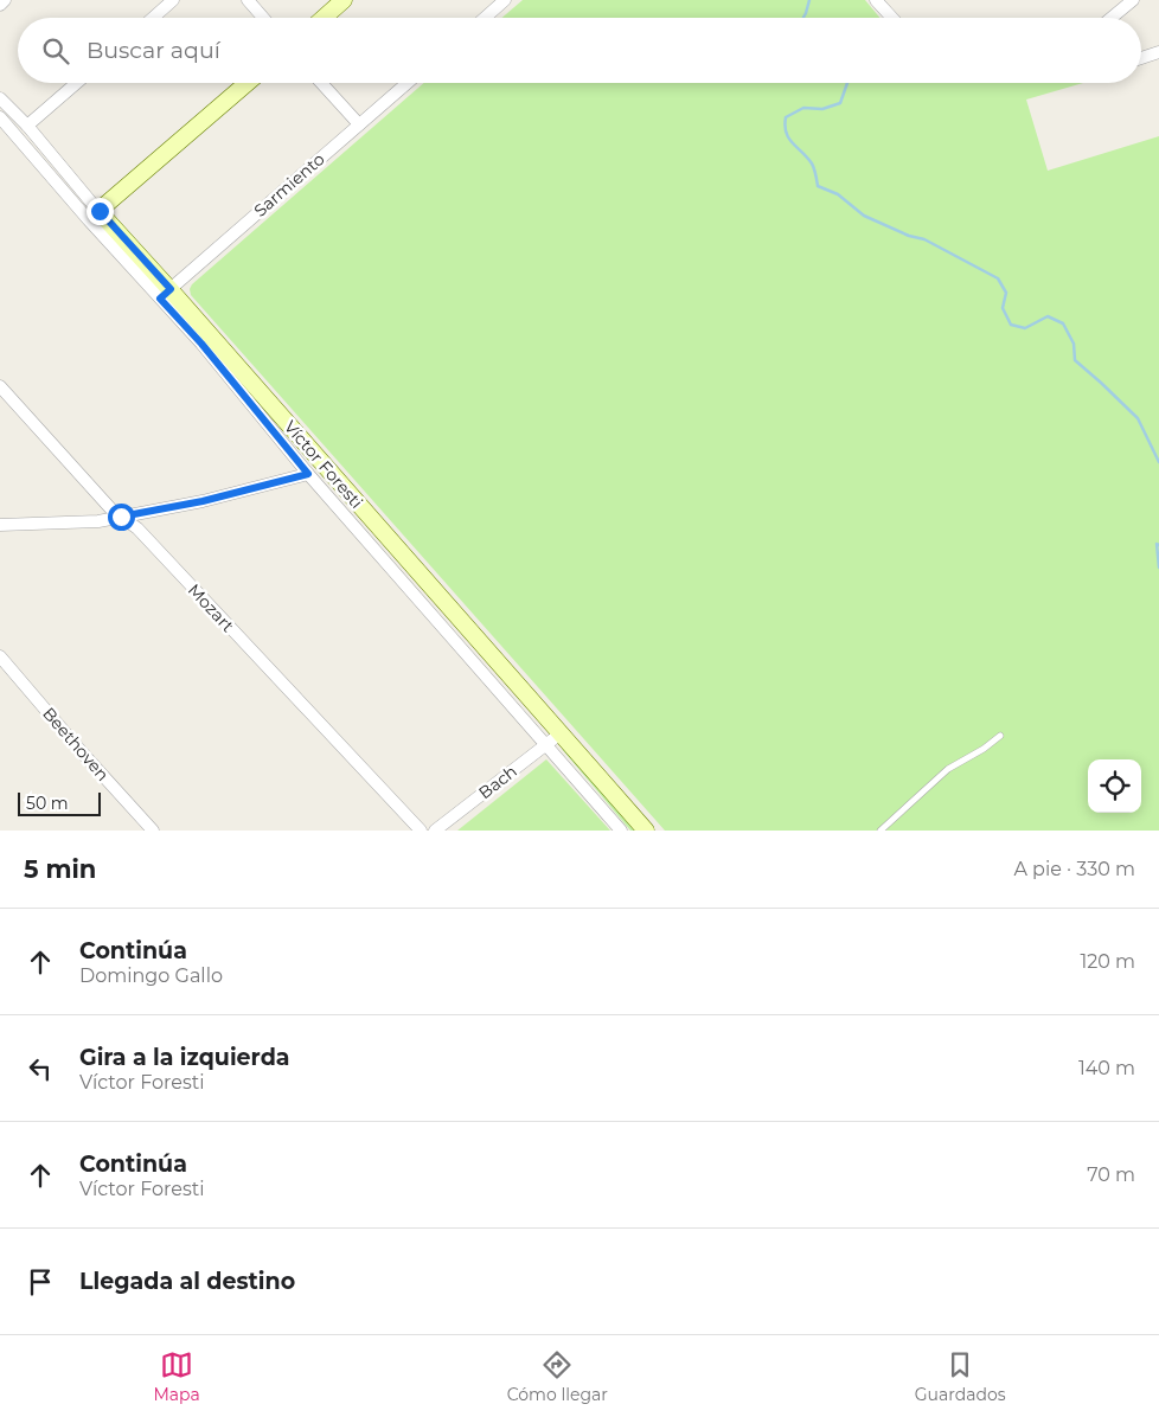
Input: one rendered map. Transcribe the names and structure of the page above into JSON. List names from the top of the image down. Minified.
{"streets":{"street":["Sarmiento","Víctor Foresti","Mozart","Beethoven","Bach"]},"crossings":[["Sarmiento","Víctor Foresti"],["Víctor Foresti","Bach"]],"scale_bar":"50 m","page":{"search":"Buscar aquí","scale":"50 m","heading":["5 min","A pie · 330 m"],"list":[["Continúa","Domingo Gallo","120 m"],["Gira a la izquierda","Víctor Foresti","140 m"],["Continúa","Víctor Foresti","70 m"],"Llegada al destino"],"nav":["Mapa","Cómo llegar","Guardados"]}}
